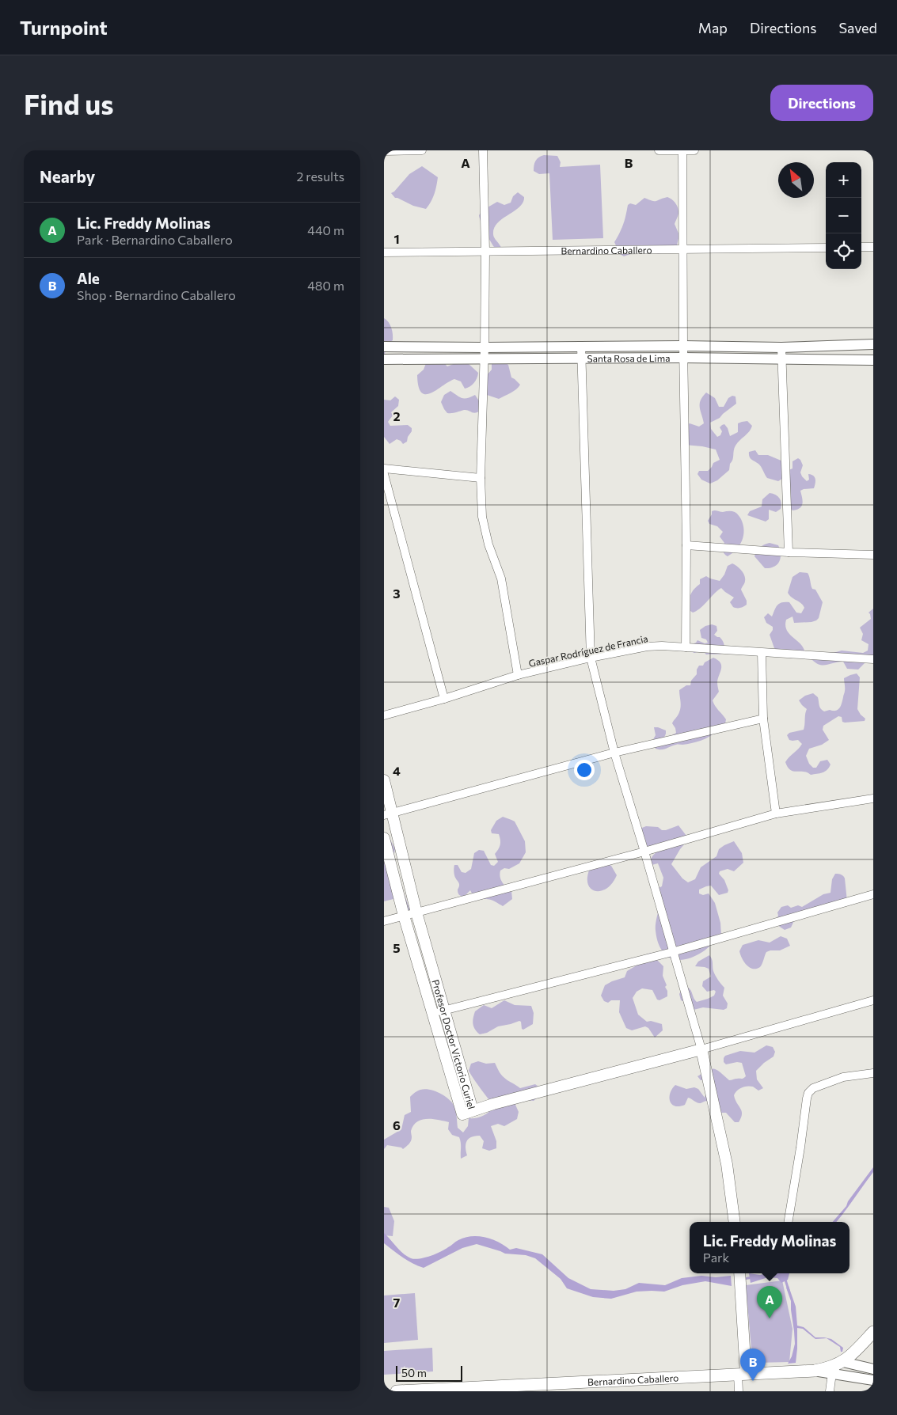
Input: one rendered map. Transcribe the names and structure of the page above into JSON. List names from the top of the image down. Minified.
{"streets":{"main road":["Bernardino Caballero","Profesor Doctor Victorio Curiel"],"street":["Santa Rosa de Lima","Gaspar Rodríguez de Francia"]},"scale_bar":"50 m","north":"top left","page":{"header":"Turnpoint","nav":["Map","Directions","Saved"],"buttons":"Directions","title":"Find us","heading":["Nearby","2 results"],"map_buttons":["+","−"],"list":[{"mark":"A","name":"Lic. Freddy Molinas","note":"Park · Bernardino Caballero","value":"440 m"},{"mark":"B","name":"Ale","note":"Shop · Bernardino Caballero","value":"480 m"}],"popup":["Lic. Freddy Molinas","Park"],"pins":["A","B"],"scale":"50 m"},"grid":{"columns":["A","B"],"rows":["1","2","3","4","5","6","7"]}}
